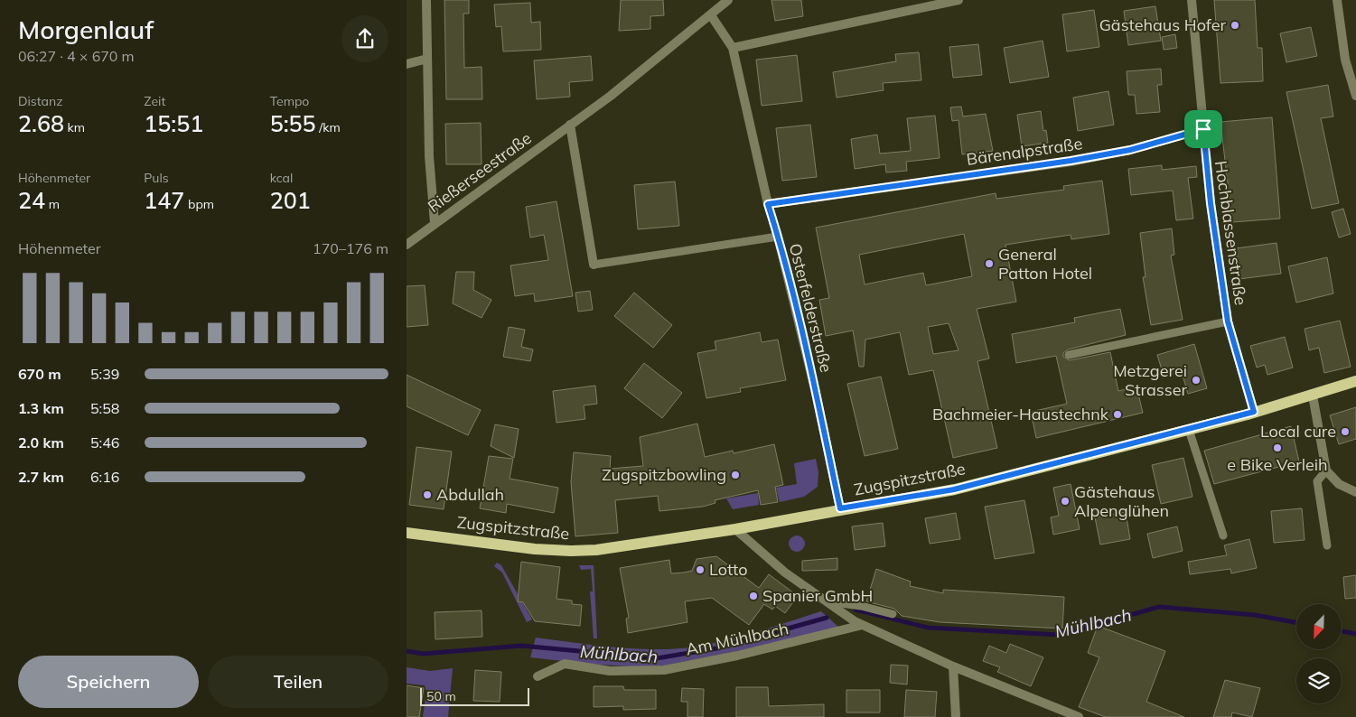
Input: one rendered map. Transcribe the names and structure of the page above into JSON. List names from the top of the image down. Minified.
{"streets":{"main road":["Zugspitzstraße"],"street":["Bärenalpstraße","Rießerseestraße","Hochblassenstraße","Osterfelderstraße","Am Mühlbach"]},"crossings":[["Bärenalpstraße","Hochblassenstraße"],["Bärenalpstraße","Osterfelderstraße"],["Rießerseestraße","Osterfelderstraße"],["Hochblassenstraße","Zugspitzstraße"],["Osterfelderstraße","Zugspitzstraße"]],"water":["Mühlbach"],"places":["Gästehaus Hofer","General Patton Hotel","Metzgerei Strasser","Bachmeier-Haustechnk","Local cure","e Bike Verleih","Zugspitzbowling","Abdullah","Gästehaus Alpenglühen","Lotto","Spanier GmbH"],"scale_bar":"50 m","north":"bottom left","page":{"heading":["Morgenlauf","06:27 · 4 × 670 m"],"stats":[["Distanz","2.68 km"],["Zeit","15:51"],["Tempo","5:55 /km"],["Höhenmeter","24 m"],["Puls","147 bpm"],["kcal","201"]],"chart":["Höhenmeter","170–176 m"],"list":[{"name":"670 m","note":"5:39"},{"name":"1.3 km","note":"5:58"},{"name":"2.0 km","note":"5:46"},{"name":"2.7 km","note":"6:16"}],"buttons":["Speichern","Teilen"],"scale":"50 m"}}
